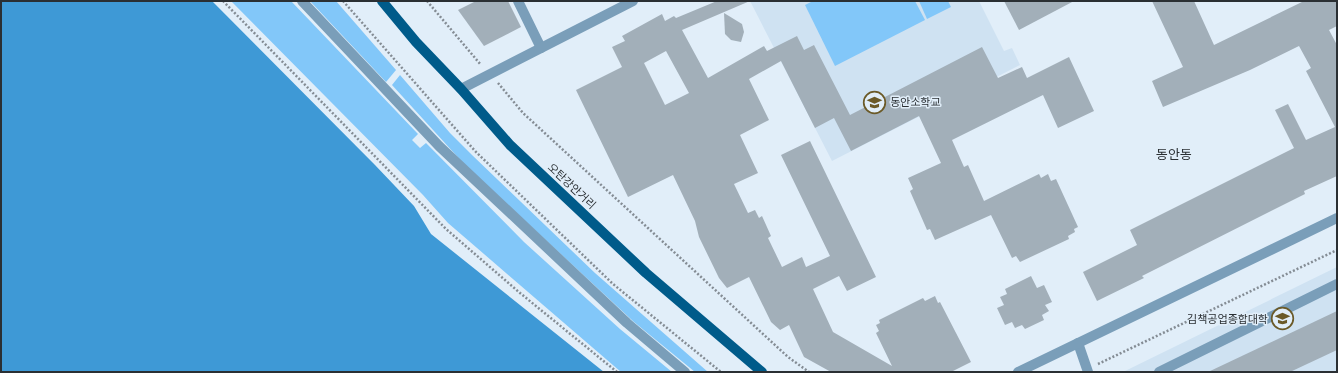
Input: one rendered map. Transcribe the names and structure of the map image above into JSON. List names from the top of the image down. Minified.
{"streets":{"main road":["오탄강안거리"]},"districts":["동안동"],"places":{"school or university":["동안소학교","김책공업종합대학"]}}
